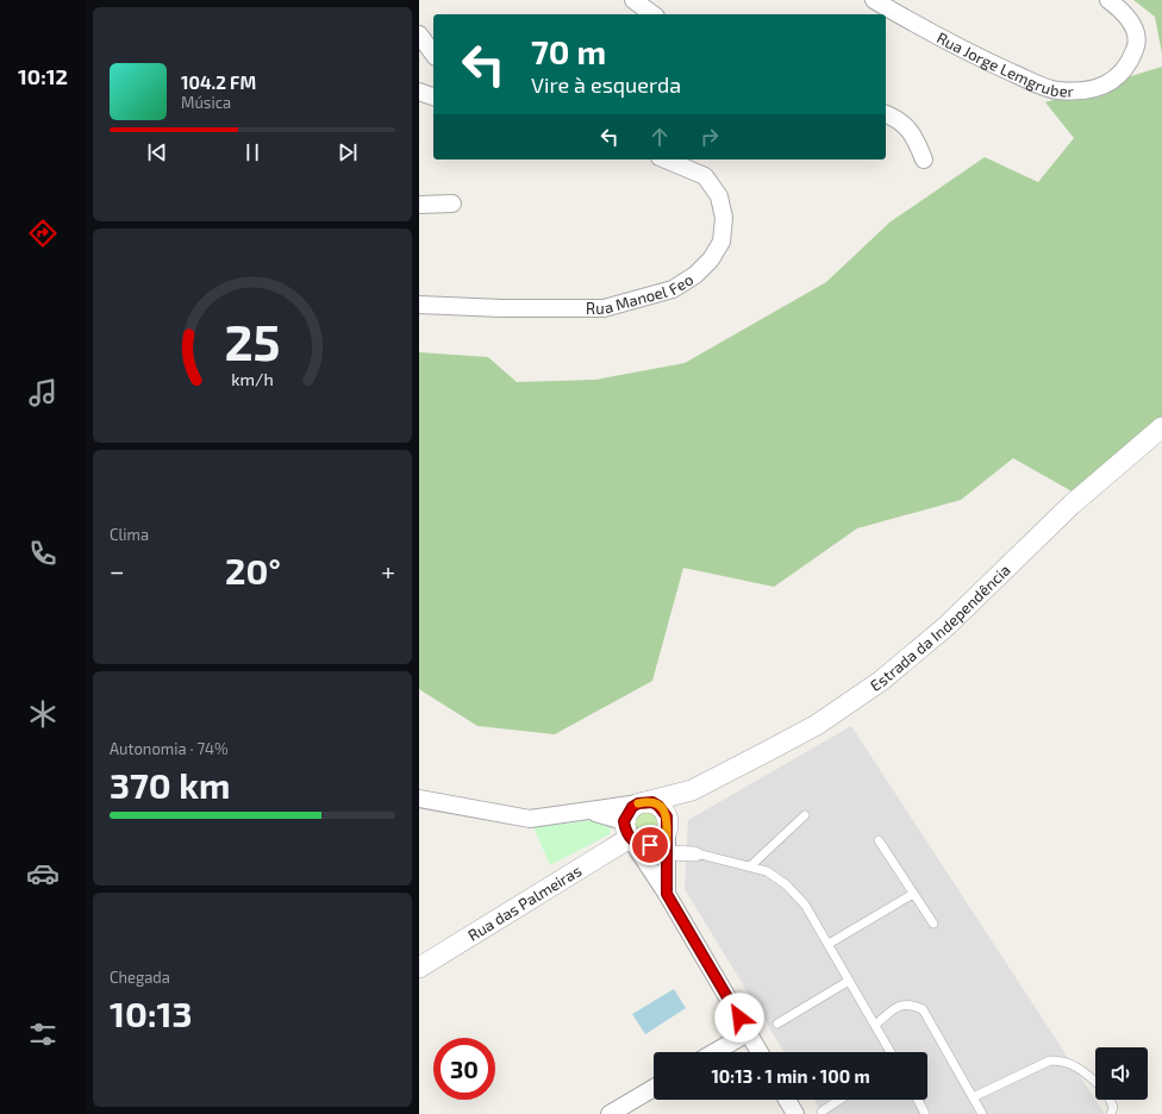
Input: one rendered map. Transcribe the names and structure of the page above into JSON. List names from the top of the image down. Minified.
{"streets":{"street":["Rua Jorge Lemgruber","Rua Manoel Feo","Estrada da Independência","Rua das Palmeiras"]},"crossings":[["Estrada da Independência","Rua das Palmeiras"]],"page":{"tabs":"10:12","turn":["70 m","Vire à esquerda"],"song":["104.2 FM","Música"],"tile":["Clima",["Autonomia · 74%","370 km"],["Chegada","10:13"]],"heat":["−","20°","+"],"limit":"30","trip":"10:13 · 1 min · 100 m","gauge":["25","km/h"]}}
